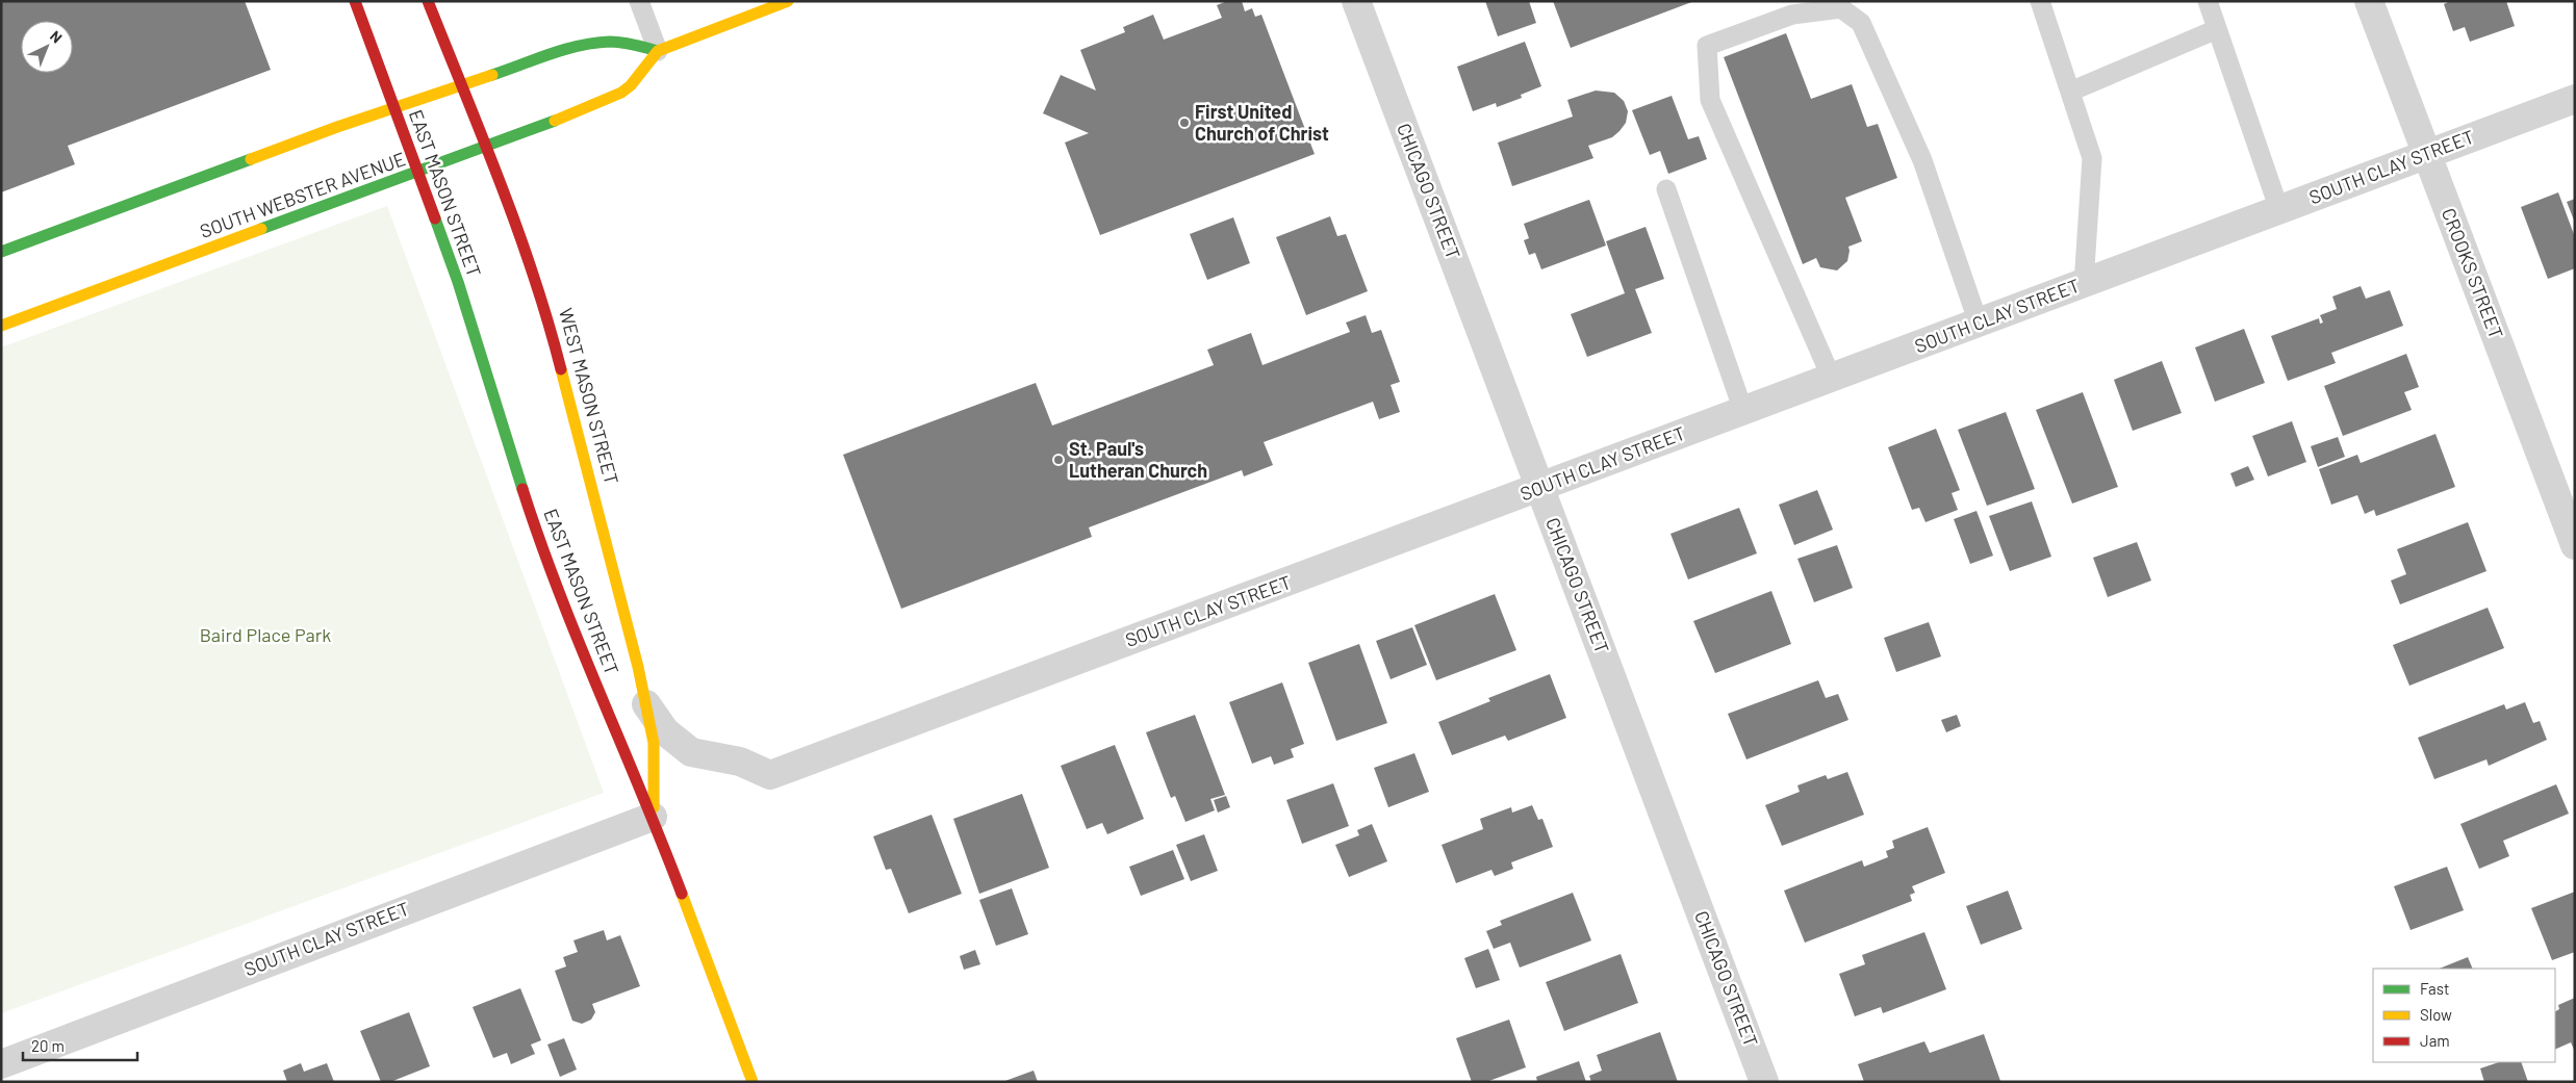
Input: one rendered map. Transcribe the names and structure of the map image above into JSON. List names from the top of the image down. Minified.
{"streets":{"main road":["EAST MASON STREET","SOUTH WEBSTER AVENUE","WEST MASON STREET"],"street":["SOUTH CLAY STREET","CHICAGO STREET","CROOKS STREET"]},"crossings":[["SOUTH CLAY STREET","CHICAGO STREET"],["SOUTH CLAY STREET","EAST MASON STREET"],["SOUTH CLAY STREET","CROOKS STREET"],["SOUTH CLAY STREET","WEST MASON STREET"],["EAST MASON STREET","SOUTH WEBSTER AVENUE"],["EAST MASON STREET","WEST MASON STREET"],["SOUTH WEBSTER AVENUE","WEST MASON STREET"]],"parks":["Baird Place Park"],"places":["First United Church of Christ","St. Paul's Lutheran Church"],"legend":["Fast","Slow","Jam"],"scale_bar":"20 m","north":"top right"}
